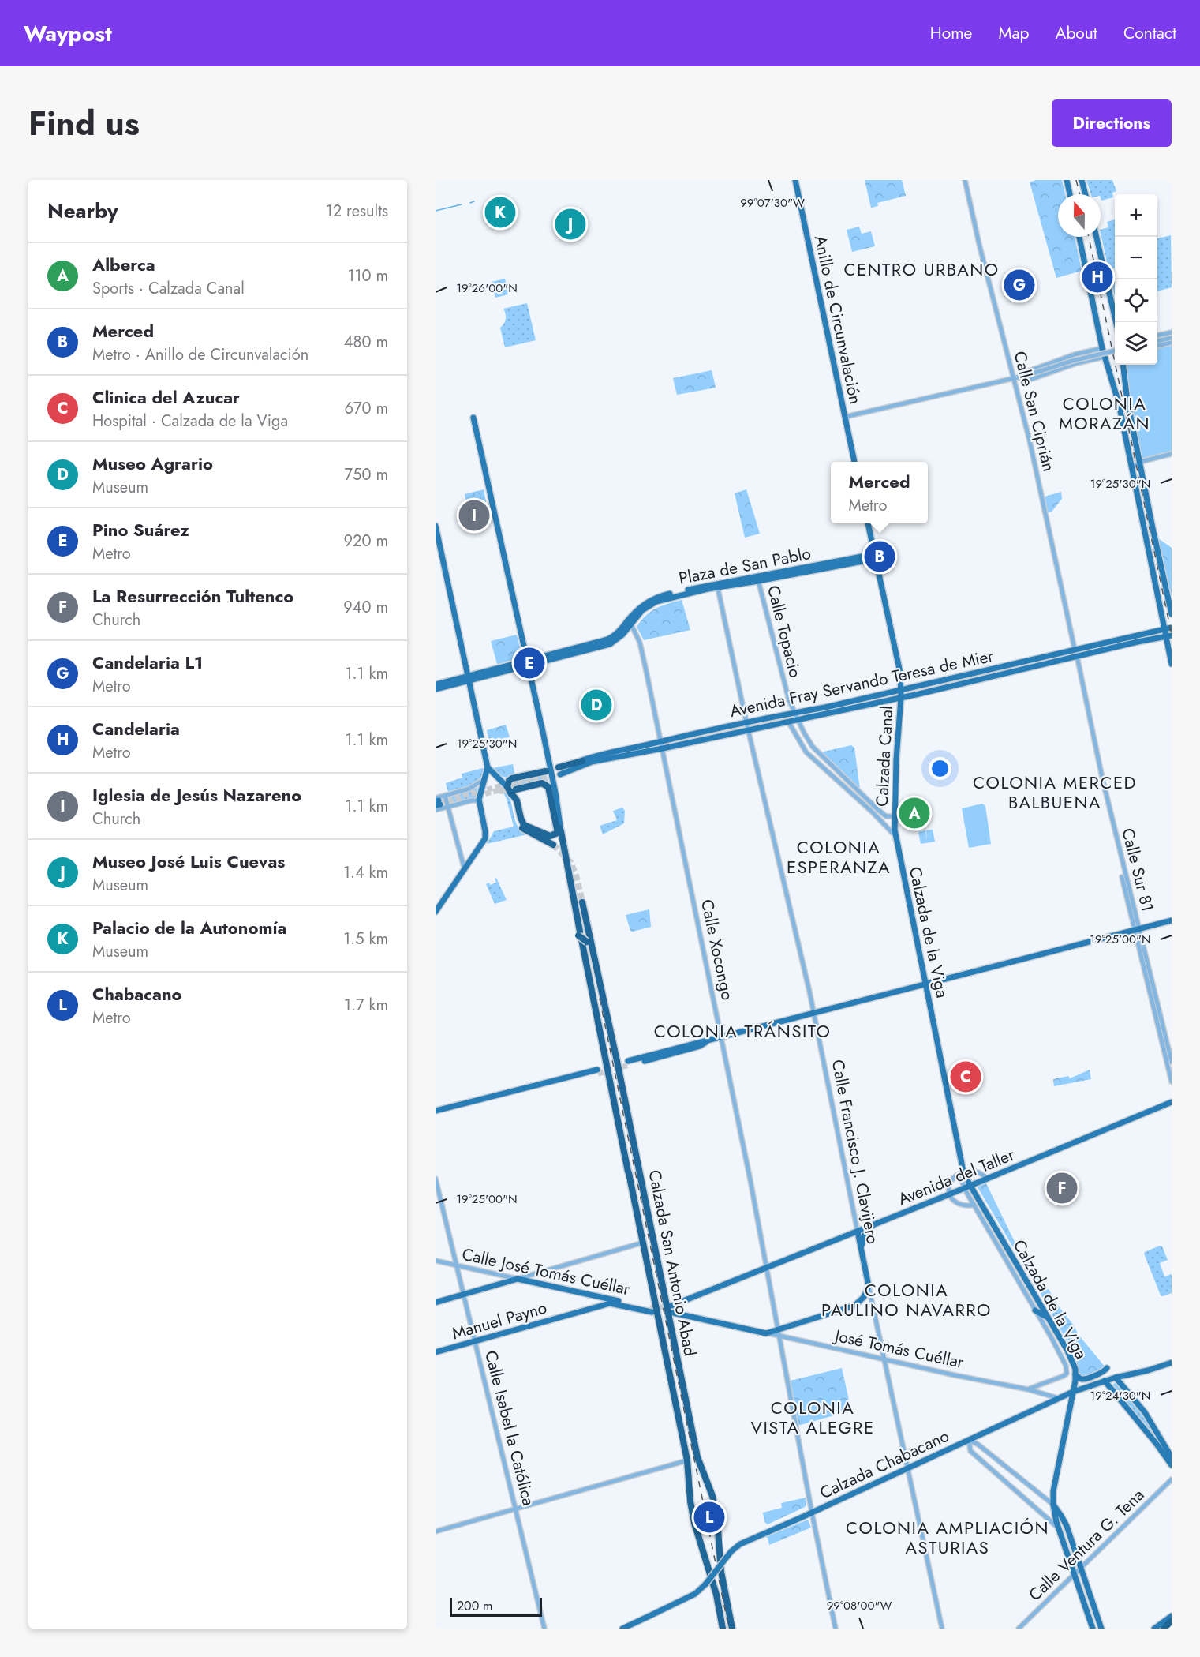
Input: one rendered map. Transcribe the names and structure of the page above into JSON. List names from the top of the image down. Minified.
{"streets":{"highway":["Calzada San Antonio Abad"],"main road":["Anillo de Circunvalación","Plaza de San Pablo","Avenida Fray Servando Teresa de Mier","Calzada Canal","Calzada de la Viga","Calle Francisco J. Clavijero","Avenida del Taller","Calle José Tomás Cuéllar","Manuel Payno","Calzada Chabacano"],"street":["Calle San Ciprián","Calle Topacio","Calle Sur 81","Calle Xocongo","José Tomás Cuéllar","Calle Isabel la Católica","Calle Ventura G. Tena"]},"crossings":[["Calle San Ciprián","Avenida Fray Servando Teresa de Mier"],["Plaza de San Pablo","Calle Topacio"],["Plaza de San Pablo","Calle Xocongo"],["Plaza de San Pablo","Calle Francisco J. Clavijero"],["Calle Topacio","Avenida Fray Servando Teresa de Mier"],["Avenida Fray Servando Teresa de Mier","Calzada Canal"],["Avenida Fray Servando Teresa de Mier","Calle Sur 81"],["Avenida Fray Servando Teresa de Mier","Calle Xocongo"],["Avenida Fray Servando Teresa de Mier","Calle Francisco J. Clavijero"],["Calzada Canal","Calzada de la Viga"],["Calzada de la Viga","Avenida del Taller"],["Calzada de la Viga","José Tomás Cuéllar"],["Calzada de la Viga","Calzada Chabacano"],["Calzada de la Viga","Calle Ventura G. Tena"],["Calle Xocongo","Avenida del Taller"],["Calle Xocongo","José Tomás Cuéllar"],["Calle Xocongo","Calzada Chabacano"],["Calle Francisco J. Clavijero","Avenida del Taller"],["Calle Francisco J. Clavijero","José Tomás Cuéllar"],["Calle Francisco J. Clavijero","Calzada Chabacano"],["Calle José Tomás Cuéllar","Manuel Payno"],["Calle José Tomás Cuéllar","Calle Isabel la Católica"],["Manuel Payno","Calle Isabel la Católica"]],"districts":["CENTRO URBANO","COLONIA MORAZÁN","COLONIA MERCED BALBUENA","COLONIA ESPERANZA","COLONIA TRÁNSITO","COLONIA PAULINO NAVARRO","COLONIA VISTA ALEGRE","COLONIA AMPLIACIÓN ASTURIAS"],"scale_bar":"200 m","north":"top","page":{"header":"Waypost","nav":["Home","Map","About","Contact"],"title":"Find us","buttons":"Directions","heading":["Nearby","12 results"],"map_buttons":["+","−"],"pins":["K","J","H","G","I","B","E","D","A","C","F","L"],"list":[{"mark":"A","name":"Alberca","note":"Sports · Calzada Canal","value":"110 m"},{"mark":"B","name":"Merced","note":"Metro · Anillo de Circunvalación","value":"480 m"},{"mark":"C","name":"Clinica del Azucar","note":"Hospital · Calzada de la Viga","value":"670 m"},{"mark":"D","name":"Museo Agrario","note":"Museum","value":"750 m"},{"mark":"E","name":"Pino Suárez","note":"Metro","value":"920 m"},{"mark":"F","name":"La Resurrección Tultenco","note":"Church","value":"940 m"},{"mark":"G","name":"Candelaria L1","note":"Metro","value":"1.1 km"},{"mark":"H","name":"Candelaria","note":"Metro","value":"1.1 km"},{"mark":"I","name":"Iglesia de Jesús Nazareno","note":"Church","value":"1.1 km"},{"mark":"J","name":"Museo José Luis Cuevas","note":"Museum","value":"1.4 km"},{"mark":"K","name":"Palacio de la Autonomía","note":"Museum","value":"1.5 km"},{"mark":"L","name":"Chabacano","note":"Metro","value":"1.7 km"}],"popup":["Merced","Metro"],"scale":"200 m"},"coordinates":["99°07'30\"W","19°26'00\"N","19°25'30\"N","19°25'00\"N","19°24'30\"N","99°08'00\"W"]}
